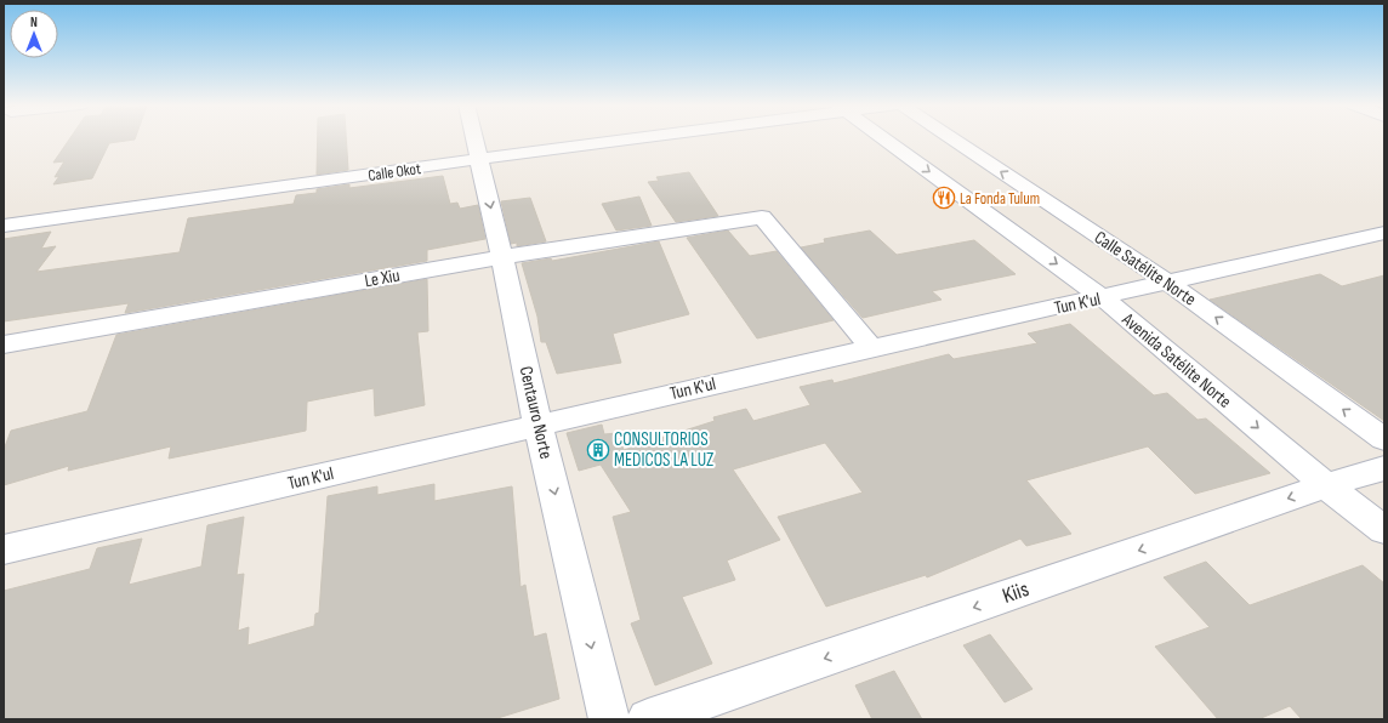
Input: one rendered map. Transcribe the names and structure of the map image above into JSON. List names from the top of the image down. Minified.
{"streets":{"street":["Calle Okot","Calle Satélite Norte","Le Xiu","Tun K'ul","Avenida Satélite Norte","Centauro Norte","Kiis"]},"crossings":[["Calle Okot","Centauro Norte"],["Calle Satélite Norte","Tun K'ul"],["Le Xiu","Tun K'ul"],["Le Xiu","Centauro Norte"],["Tun K'ul","Avenida Satélite Norte"],["Tun K'ul","Centauro Norte"],["Avenida Satélite Norte","Kiis"]],"one_way":["Calle Satélite Norte","Avenida Satélite Norte","Centauro Norte","Kiis"],"places":{"restaurant":["La Fonda Tulum"],"building":["CONSULTORIOS MEDICOS LA LUZ"]},"north":"top"}
